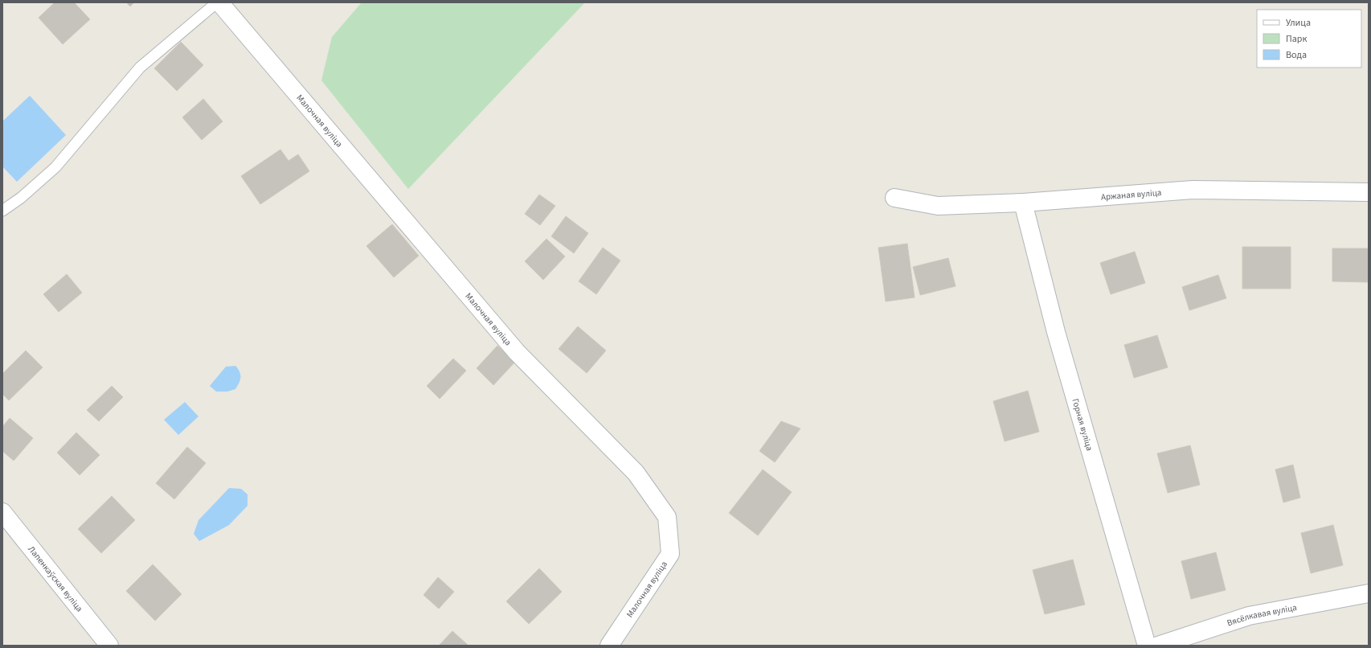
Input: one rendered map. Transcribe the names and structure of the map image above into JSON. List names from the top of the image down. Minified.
{"streets":{"street":["Малочная вуліца","Аржаная вуліца","Горная вуліца","Лапенкаўская вуліца","Вясёлкавая вуліца"]},"crossings":[["Аржаная вуліца","Горная вуліца"]],"legend":["Улица","Парк","Вода"]}
